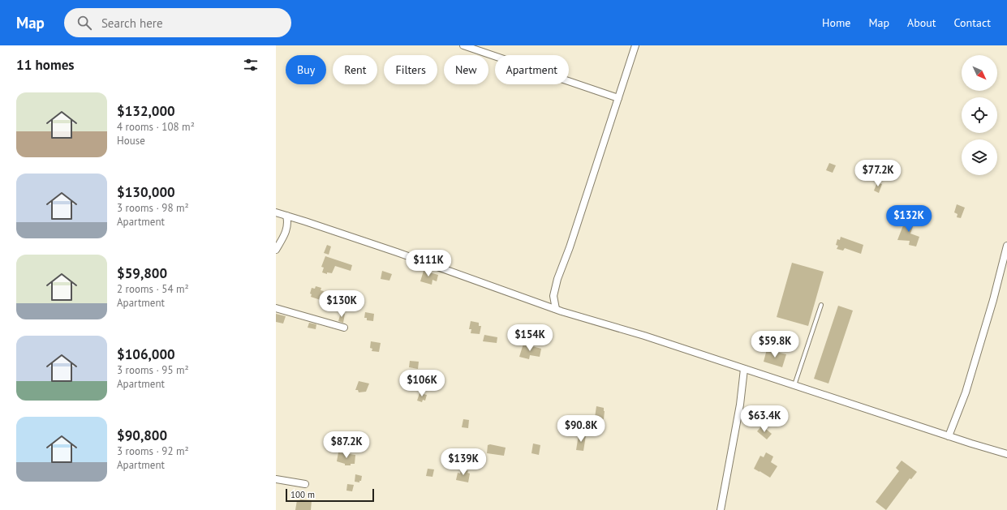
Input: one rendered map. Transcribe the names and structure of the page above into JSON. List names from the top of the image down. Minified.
{"scale_bar":"100 m","north":"bottom right","page":{"header":"Map","search":"Search here","nav":["Home","Map","About","Contact"],"heading":"11 homes","chip":["Buy","Rent","Filters","New","Apartment"],"list":[{"name":"$132,000","note":"4 rooms · 108 m² · House"},{"name":"$130,000","note":"3 rooms · 98 m² · Apartment"},{"name":"$59,800","note":"2 rooms · 54 m² · Apartment"},{"name":"$106,000","note":"3 rooms · 95 m² · Apartment"},{"name":"$90,800","note":"3 rooms · 92 m² · Apartment"}],"price":["$77.2K","$132K","$111K","$130K","$154K","$59.8K","$106K","$63.4K","$90.8K","$87.2K","$139K"],"scale":"100 m"}}
